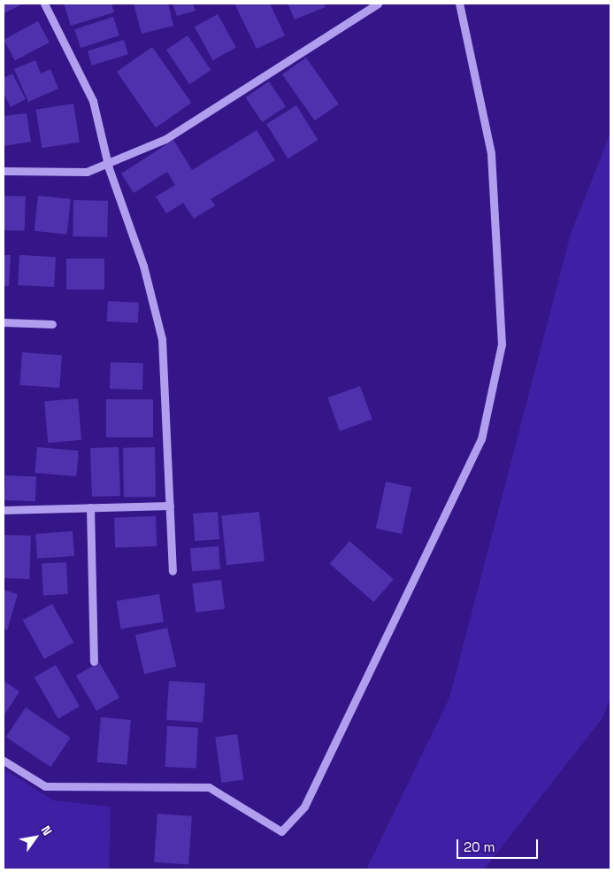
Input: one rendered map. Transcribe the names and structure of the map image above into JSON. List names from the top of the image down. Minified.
{"scale_bar":"20 m","north":"top right"}
